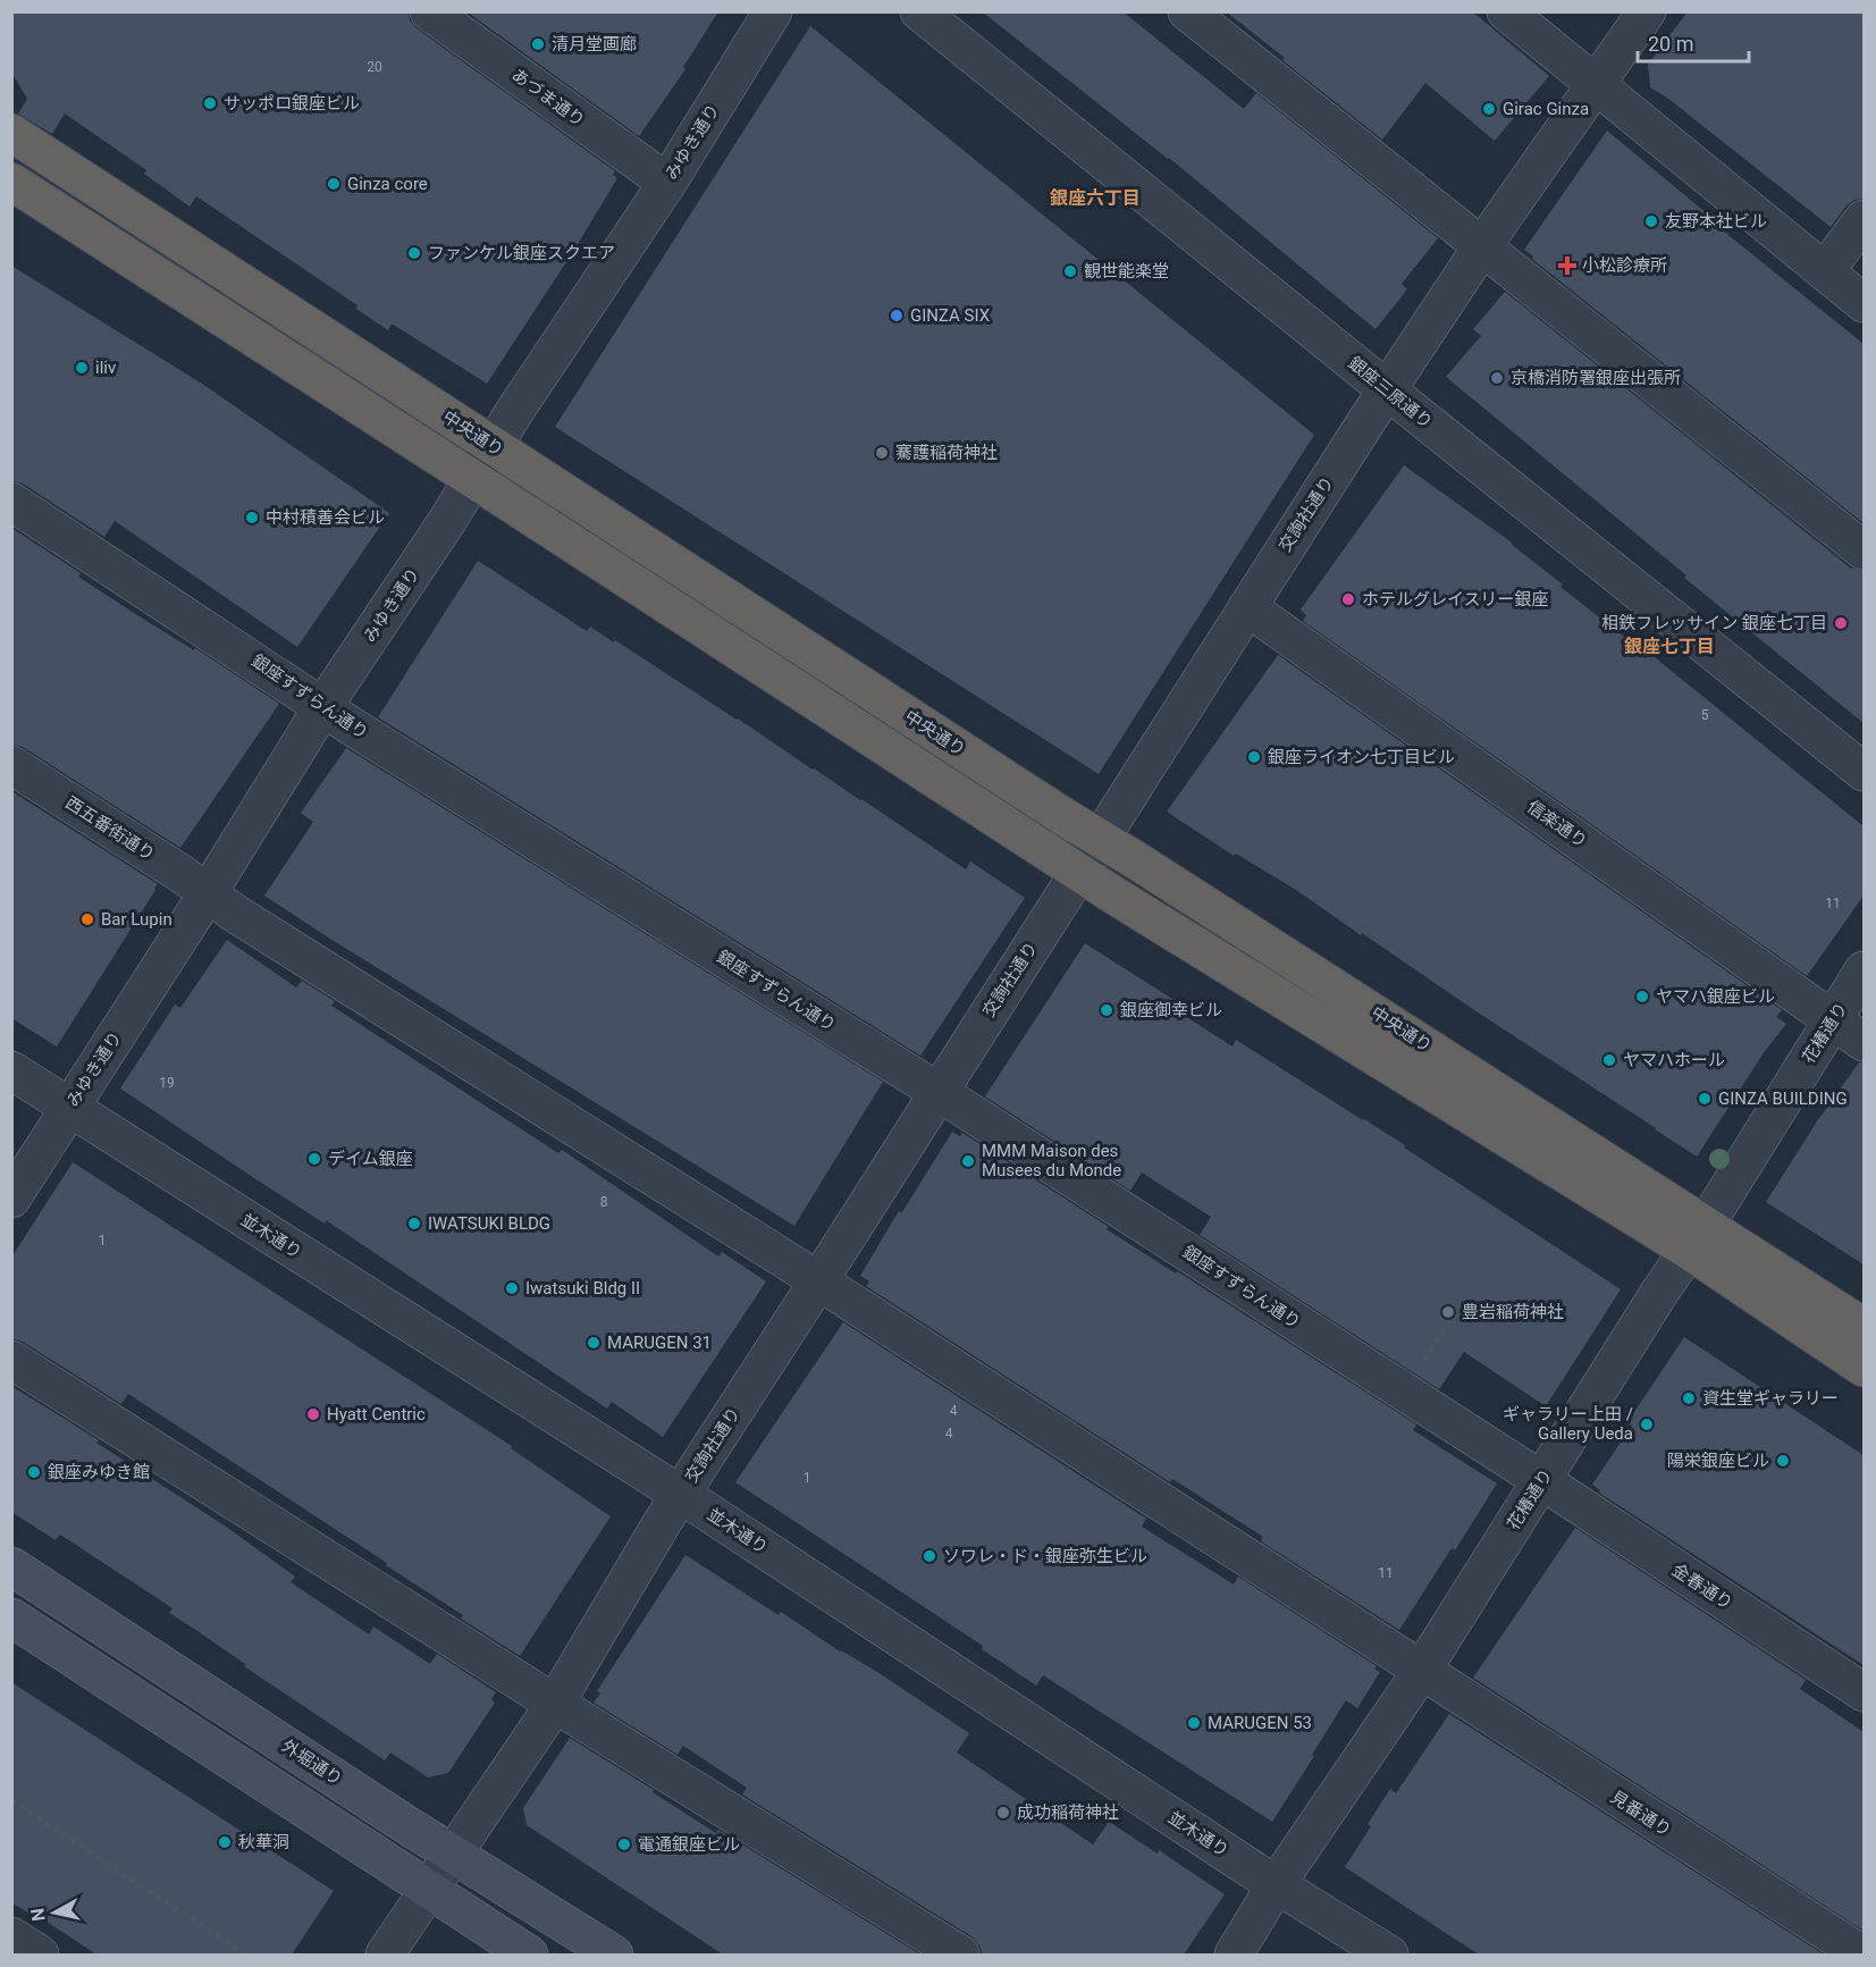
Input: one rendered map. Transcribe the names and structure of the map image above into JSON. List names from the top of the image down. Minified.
{"streets":{"highway":["中央通り"],"main road":["外堀通り"],"street":["あづま通り","みゆき通り","銀座三原通り","交詢社通り","銀座すずらん通り","信楽通り","西五番街通り","花椿通り","並木通り","金春通り","見番通り"]},"crossings":[["あづま通り","みゆき通り"],["みゆき通り","中央通り"],["みゆき通り","銀座すずらん通り"],["みゆき通り","西五番街通り"],["みゆき通り","並木通り"],["銀座三原通り","交詢社通り"],["中央通り","交詢社通り"],["中央通り","花椿通り"],["交詢社通り","銀座すずらん通り"],["交詢社通り","信楽通り"],["交詢社通り","西五番街通り"],["交詢社通り","並木通り"],["交詢社通り","外堀通り"],["交詢社通り","見番通り"],["銀座すずらん通り","花椿通り"],["銀座すずらん通り","金春通り"],["信楽通り","花椿通り"],["西五番街通り","見番通り"],["花椿通り","並木通り"],["花椿通り","金春通り"],["花椿通り","見番通り"]],"districts":["銀座六丁目","銀座七丁目"],"places":{"other":["清月堂画廊","サッポロ銀座ビル","Girac Ginza","Ginza core","友野本社ビル","ファンケル銀座スクエア","観世能楽堂","GINZA SIX","iliv","京橋消防署銀座出張所","騫護稲荷神社","中村積善会ビル","ホテルグレイスリー銀座","相鉄フレッサイン 銀座七丁目","銀座ライオン七丁目ビル","Bar Lupin","ヤマハ銀座ビル","銀座御幸ビル","ヤマハホール","GINZA BUILDING","デイム銀座","MMM Maison des Musees du Monde","IWATSUKI BLDG","Iwatsuki Bldg II","豊岩稲荷神社","MARUGEN 31","資生堂ギャラリー","Hyatt Centric","ギャラリー上田 / Gallery Ueda","陽栄銀座ビル","銀座みゆき館","ソワレ・ド・銀座弥生ビル","MARUGEN 53","成功稲荷神社","秋華洞","電通銀座ビル"],"health":["小松診療所"]},"house_numbers":["20","5","11","19","8","1","4","4","1","11"],"scale_bar":"20 m","north":"left"}
